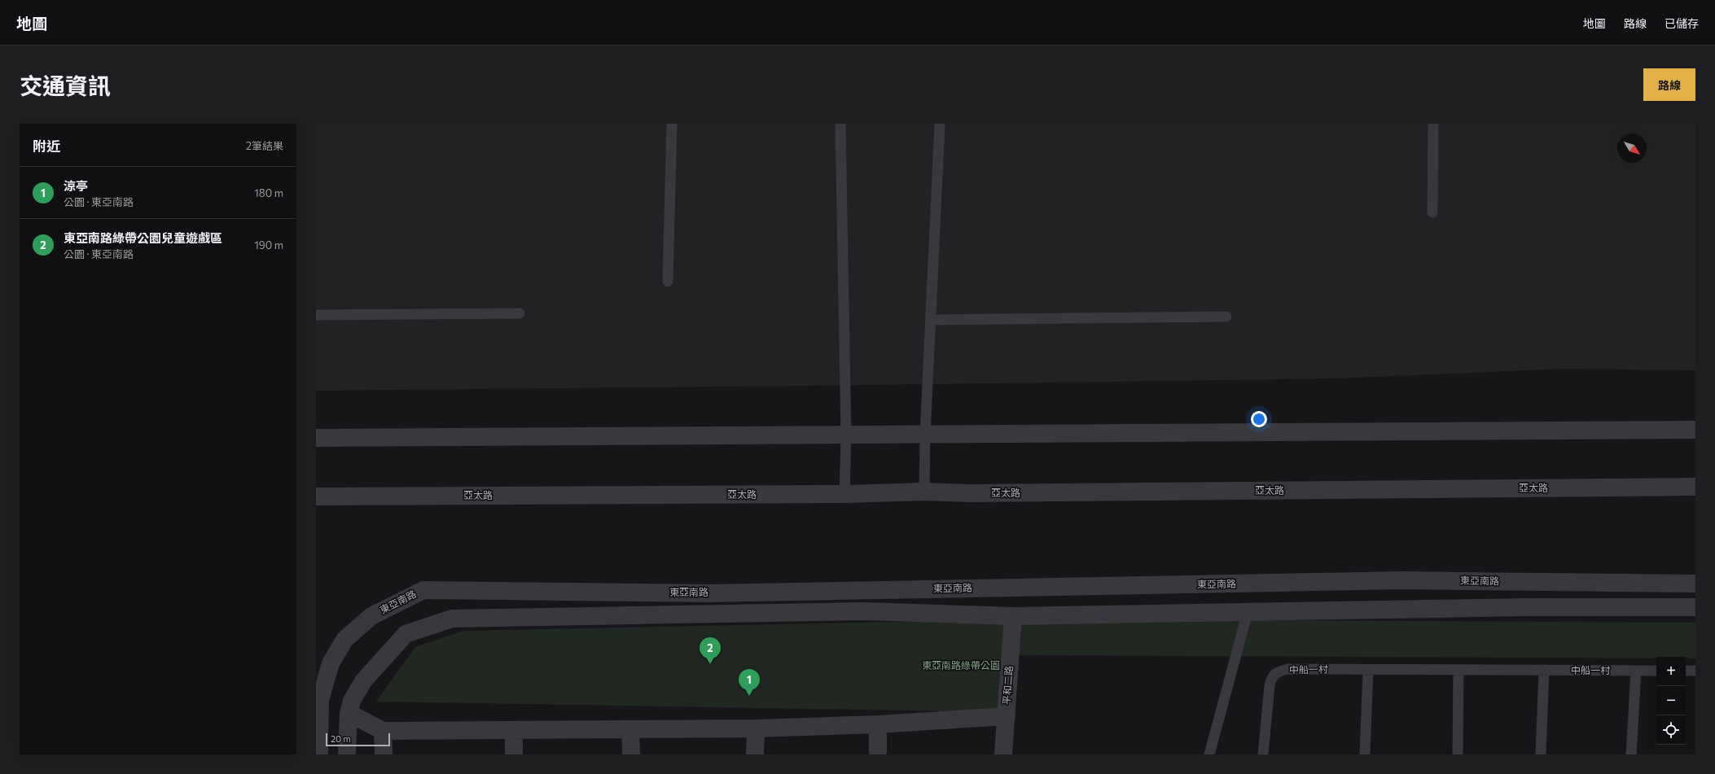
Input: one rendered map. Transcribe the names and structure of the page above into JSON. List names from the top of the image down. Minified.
{"streets":{"street":["亞太路","東亞南路","平和二路"],"lane":["中船一村"]},"parks":["東亞南路綠帶公園"],"scale_bar":"20 m","north":"bottom right","page":{"header":"地圖","nav":["地圖","路線","已儲存"],"title":"交通資訊","buttons":"路線","heading":["附近","2筆結果"],"list":[{"mark":"1","name":"涼亭","note":"公園 · 東亞南路","value":"180 m"},{"mark":"2","name":"東亞南路綠帶公園兒童遊戲區","note":"公園 · 東亞南路","value":"190 m"}],"pins":["2","1"],"map_buttons":["+","−"],"scale":"20 m"}}
